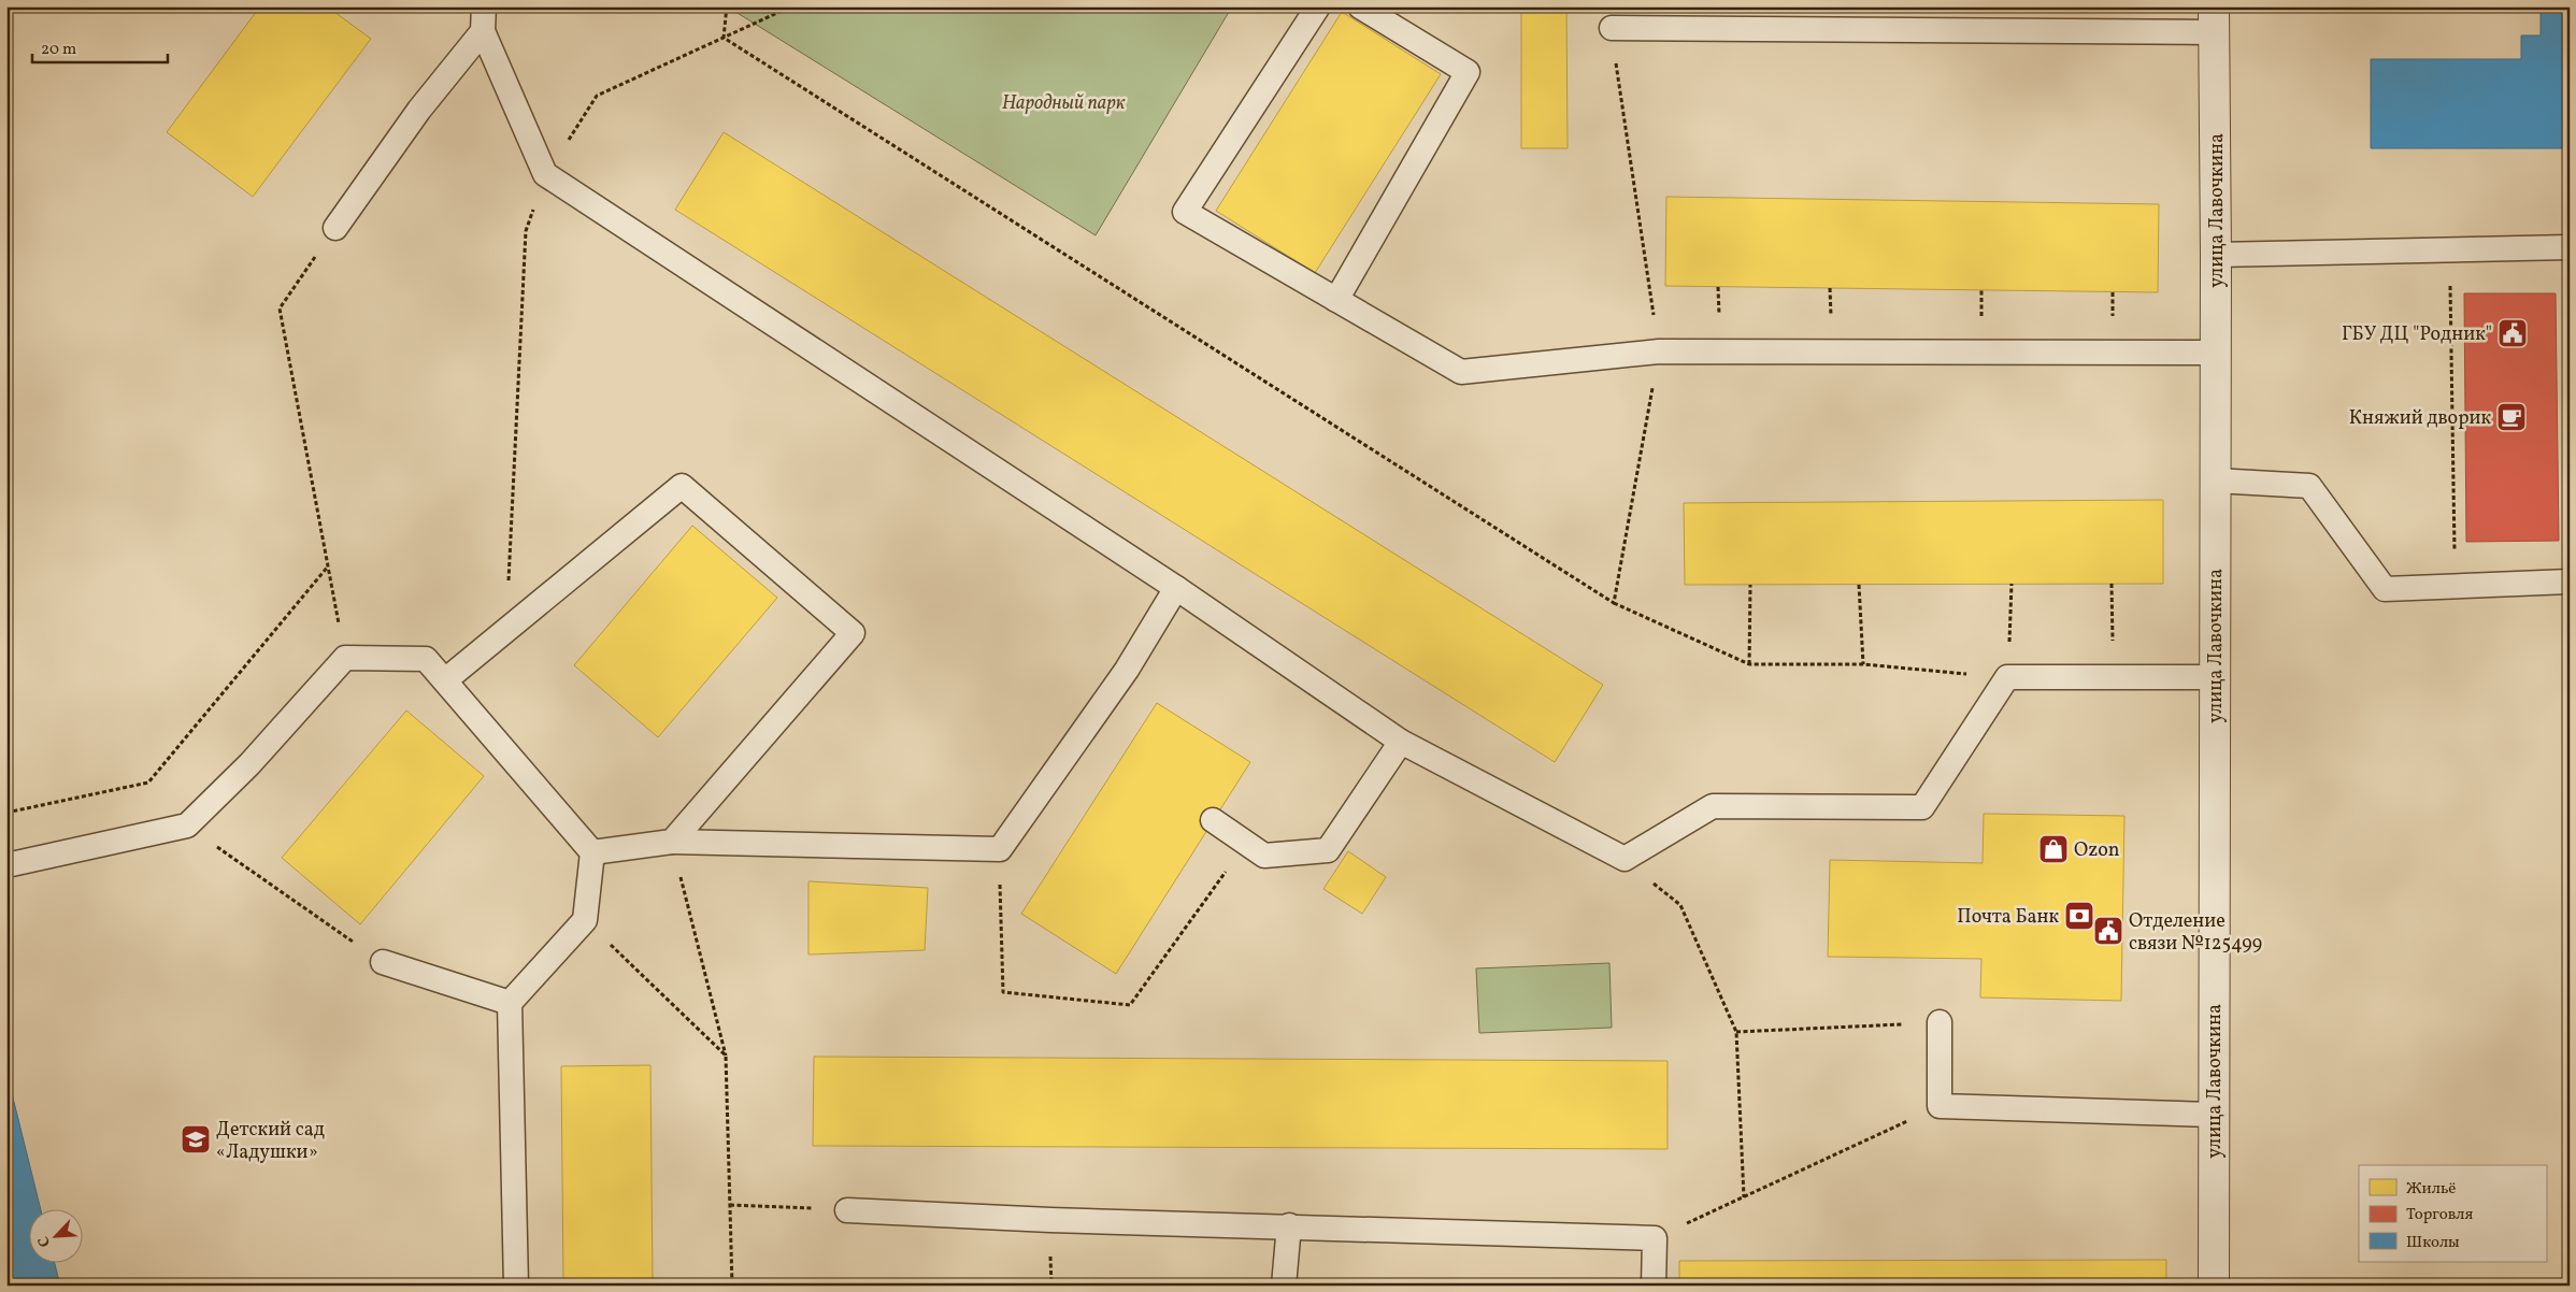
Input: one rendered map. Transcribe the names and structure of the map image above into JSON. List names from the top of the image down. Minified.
{"streets":{"street":["улица Лавочкина"]},"parks":["Народный парк"],"places":{"public building":["ГБУ ДЦ \"Родник\"","Отделение связи №125499"],"cafe":["Княжий дворик"],"shop":["Ozon"],"bank":["Почта Банк"],"school or university":["Детский сад «Ладушки»"]},"legend":["Жильё","Торговля","Школы"],"scale_bar":"20 m","north":"bottom left"}
